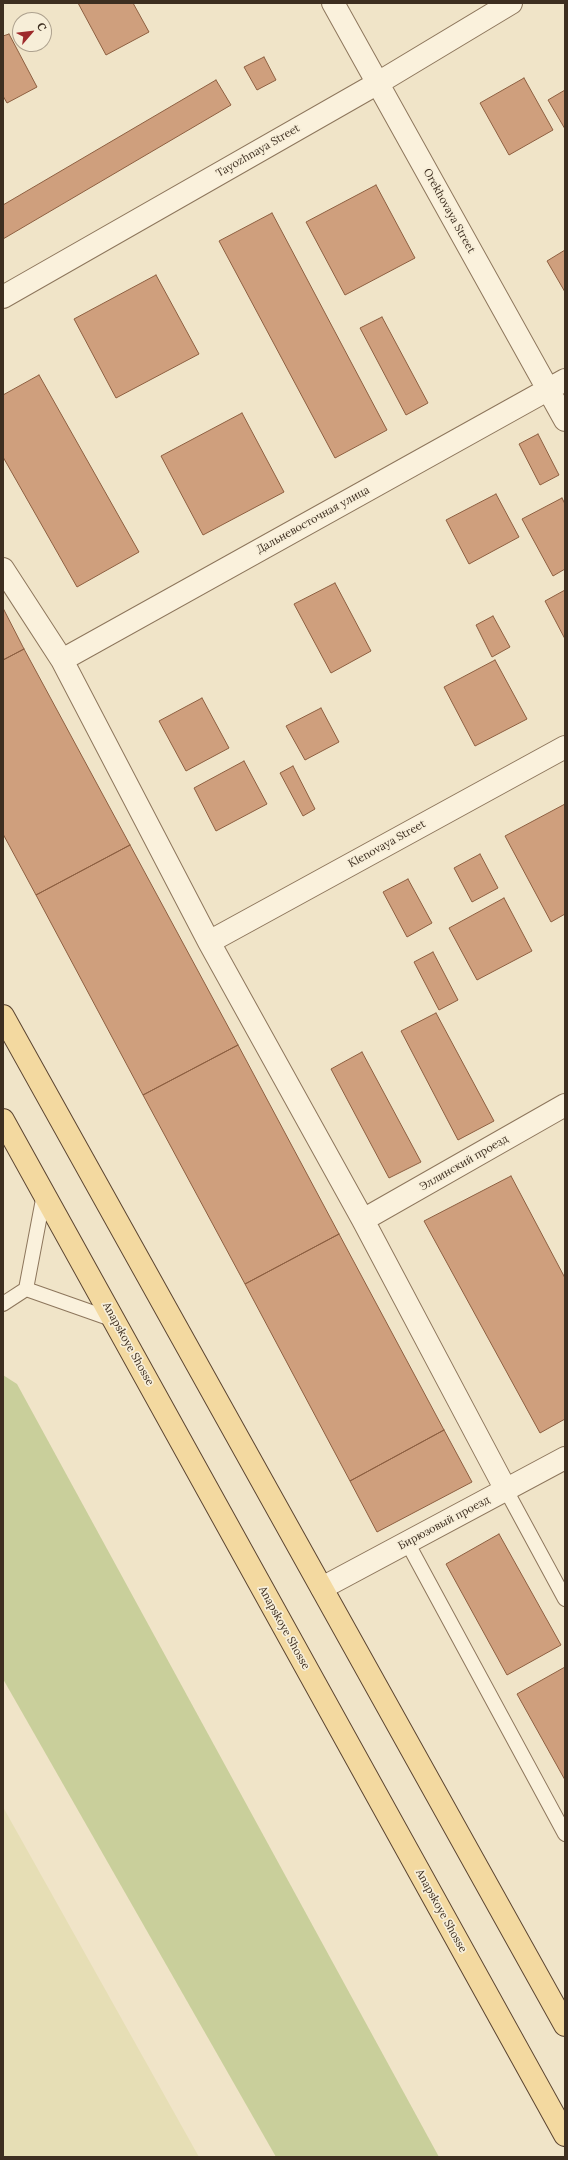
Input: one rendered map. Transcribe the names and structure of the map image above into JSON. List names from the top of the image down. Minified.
{"streets":{"main road":["Anapskoye Shosse"],"street":["Tayozhnaya Street","Orekhovaya Street","Дальневосточная улица","Klenovaya Street","Эллинский проезд","Бирюзовый проезд"]},"crossings":[["Tayozhnaya Street","Orekhovaya Street"],["Orekhovaya Street","Дальневосточная улица"]],"north":"top right"}
